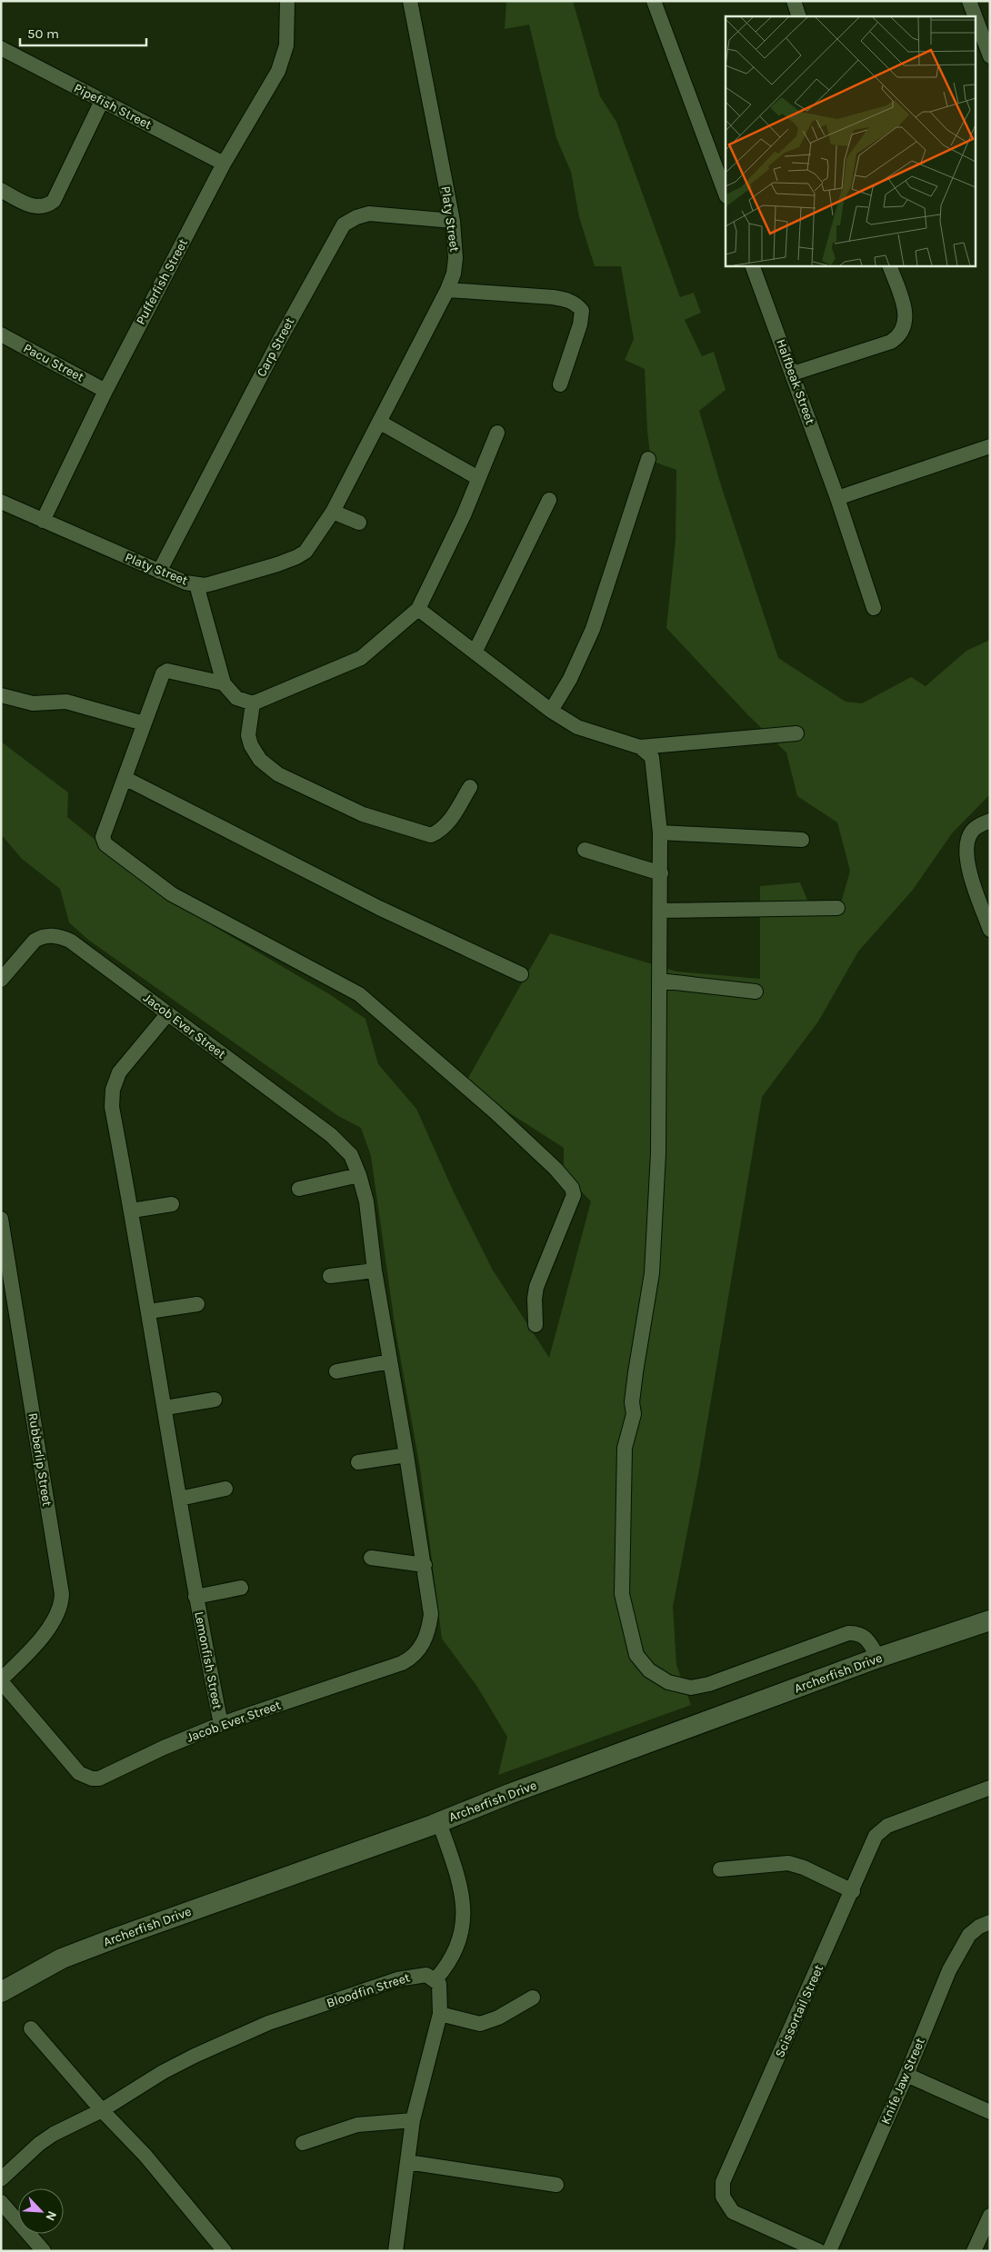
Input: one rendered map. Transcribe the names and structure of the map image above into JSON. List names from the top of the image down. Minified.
{"streets":{"street":["Pipefish Street","Platy Street","Pufferfish Street","Carp Street","Pacu Street","Halfbeak Street","Jacob Ever Street","Rubberlip Street","Lemonfish Street","Archerfish Drive","Bloodfin Street","Scissortail Street","Knife Jaw Street"]},"crossings":[["Pipefish Street","Pufferfish Street"],["Platy Street","Pufferfish Street"],["Platy Street","Carp Street"],["Pufferfish Street","Pacu Street"],["Jacob Ever Street","Rubberlip Street"],["Jacob Ever Street","Lemonfish Street"]],"scale_bar":"50 m","north":"bottom right"}
